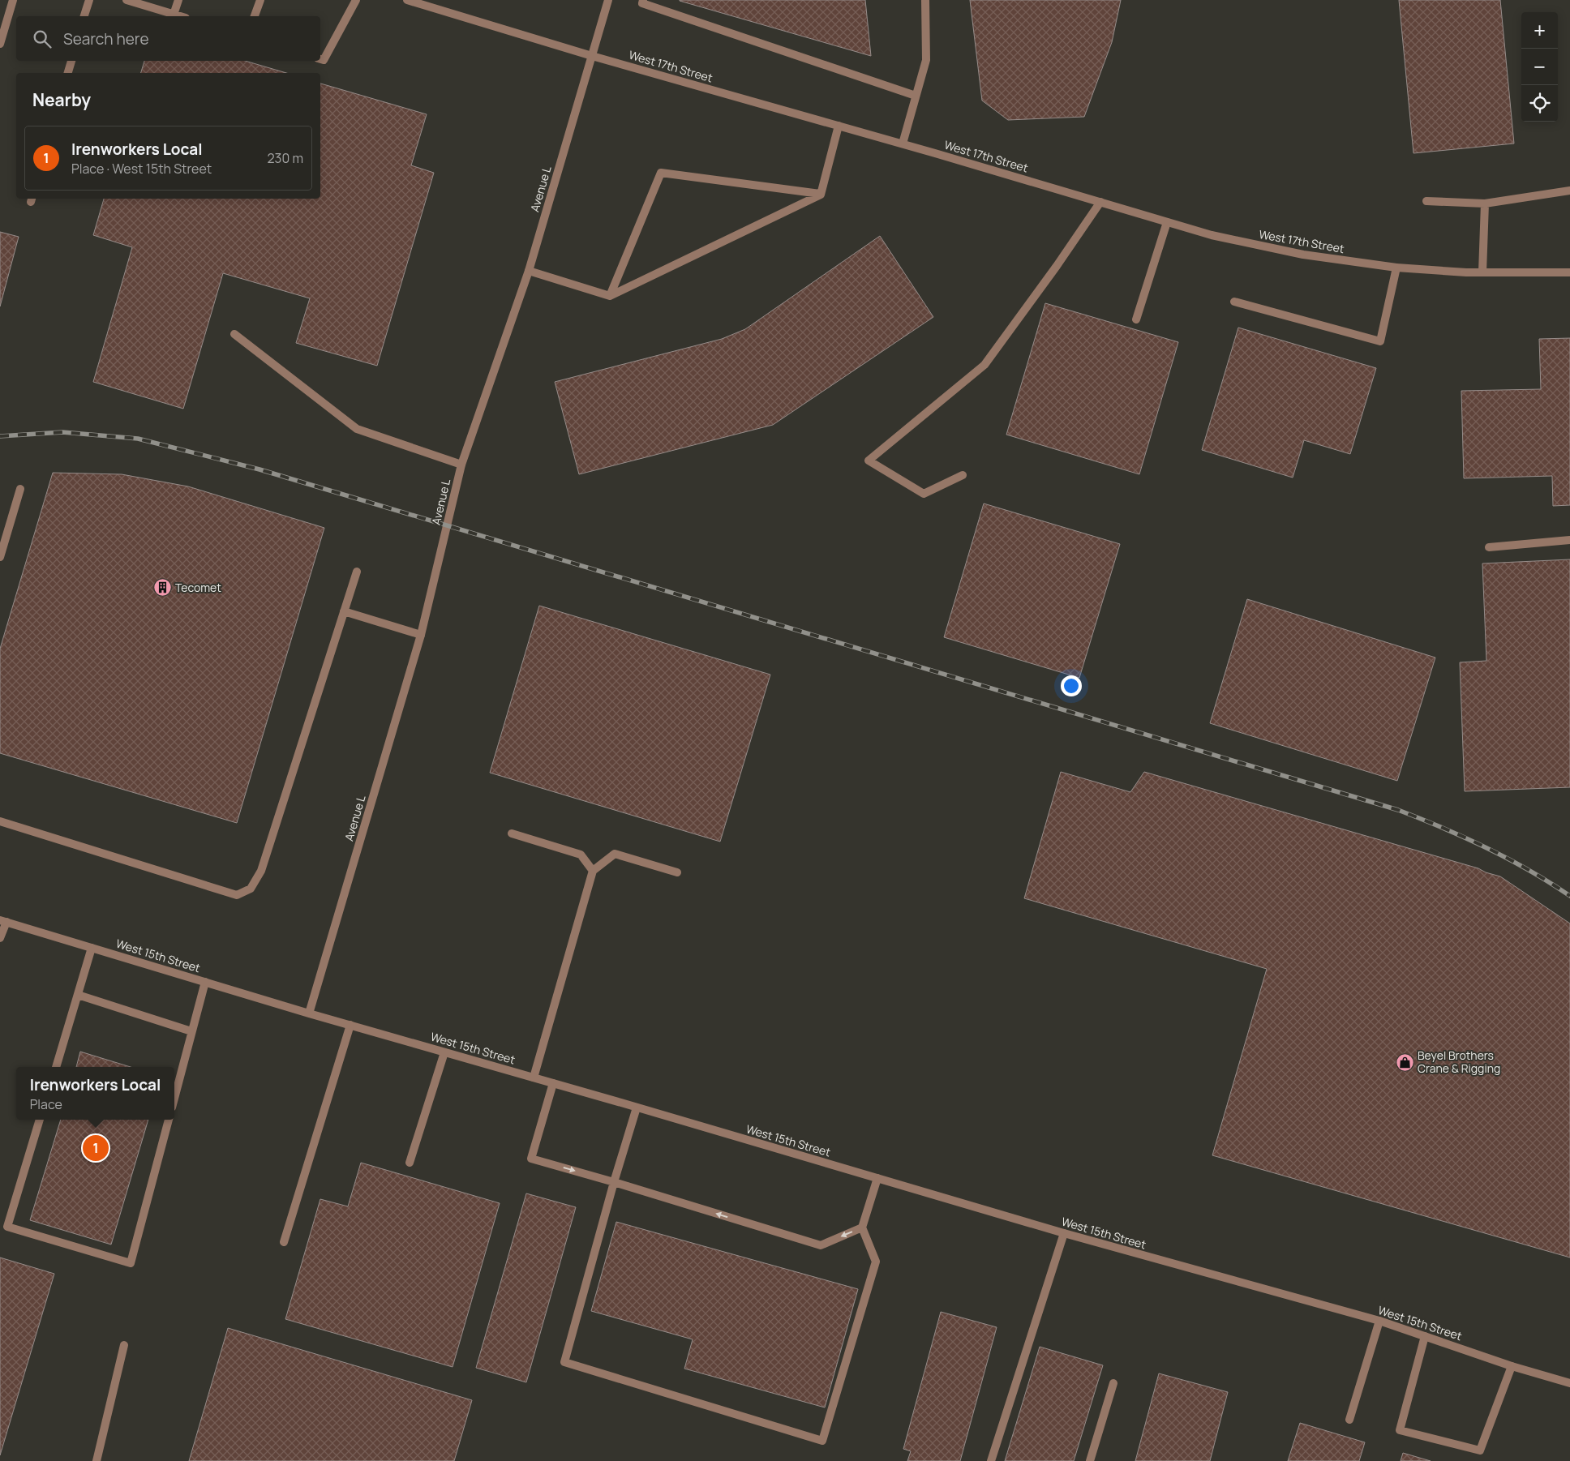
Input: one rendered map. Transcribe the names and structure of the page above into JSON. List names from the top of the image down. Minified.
{"streets":{"street":["West 17th Street","Avenue L","West 15th Street"]},"crossings":[["West 17th Street","Avenue L"],["Avenue L","West 15th Street"]],"places":{"building":["Tecomet"],"shop":["Beyel Brothers Crane & Rigging"]},"page":{"map_buttons":["+","−"],"search":"Search here","heading":"Nearby","list":[{"mark":"1","name":"Irenworkers Local","note":"Place · West 15th Street","value":"230 m"}],"popup":["Irenworkers Local","Place"],"pins":"1"}}
